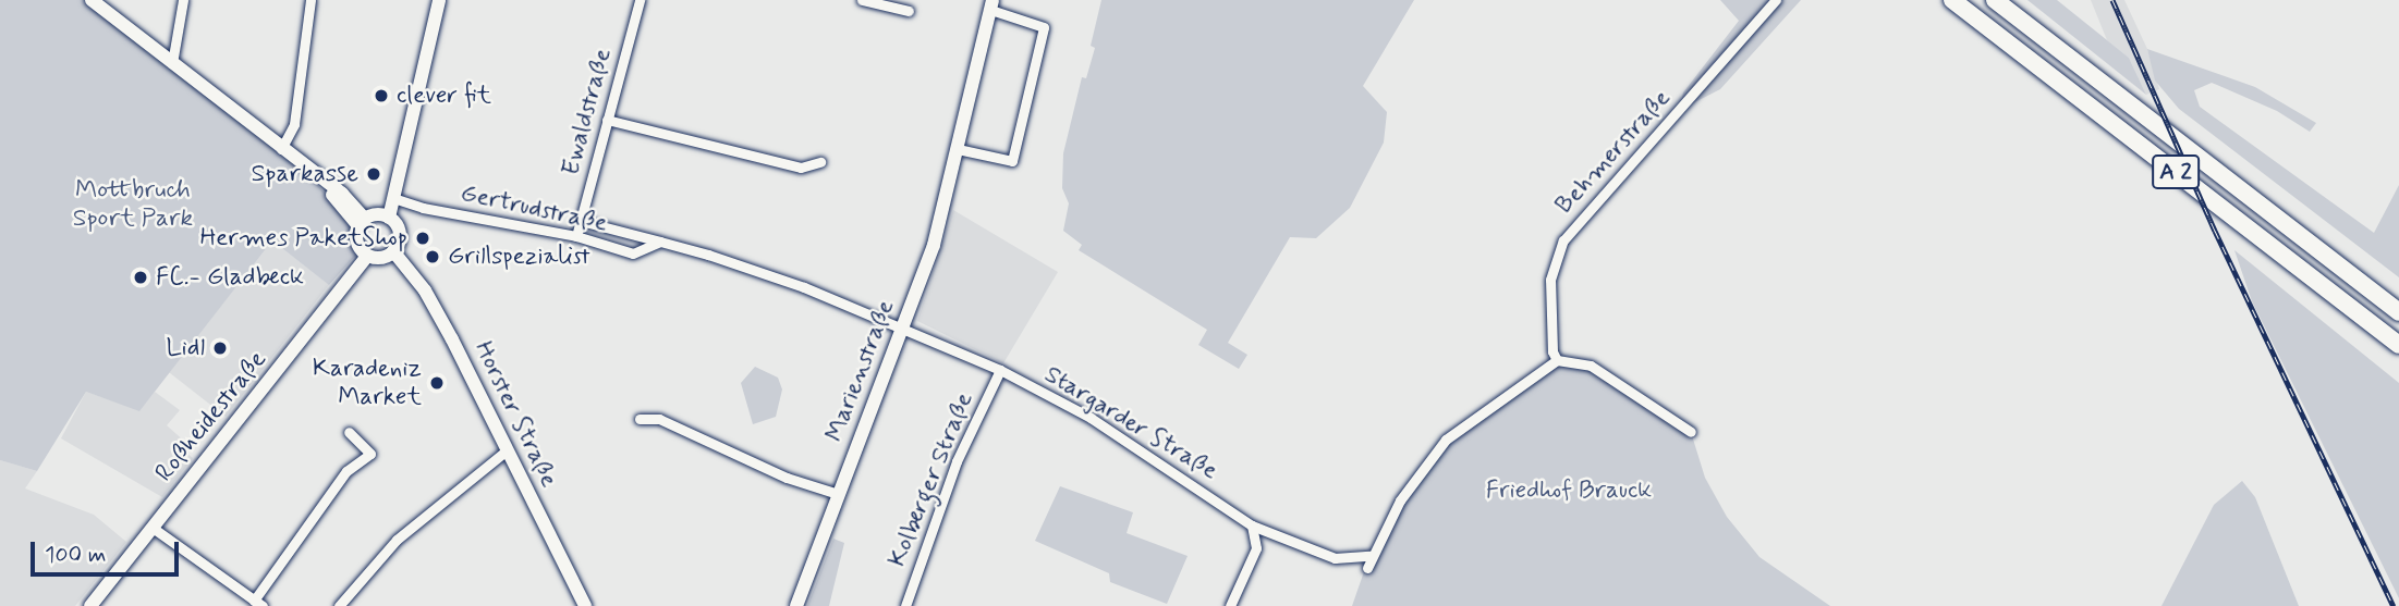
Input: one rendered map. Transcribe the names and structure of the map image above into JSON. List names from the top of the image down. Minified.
{"streets":{"highway":["A 2"],"street":["Ewaldstraße","Behmerstraße","Gertrudstraße","Marienstraße","Horster Straße","Roßheidestraße","Stargarder Straße","Kolberger Straße"]},"crossings":[["Ewaldstraße","Gertrudstraße"],["Gertrudstraße","Marienstraße"],["Gertrudstraße","Stargarder Straße"],["Marienstraße","Stargarder Straße"],["Horster Straße","Roßheidestraße"],["Stargarder Straße","Kolberger Straße"]],"parks":["Mottbruch Sport Park","Friedhof Brauck"],"places":["clever fit","Sparkasse","Hermes PaketShop","Grillspezialist","FC.- Gladbeck","Lidl","Karadeniz Market"],"scale_bar":"100 m"}
